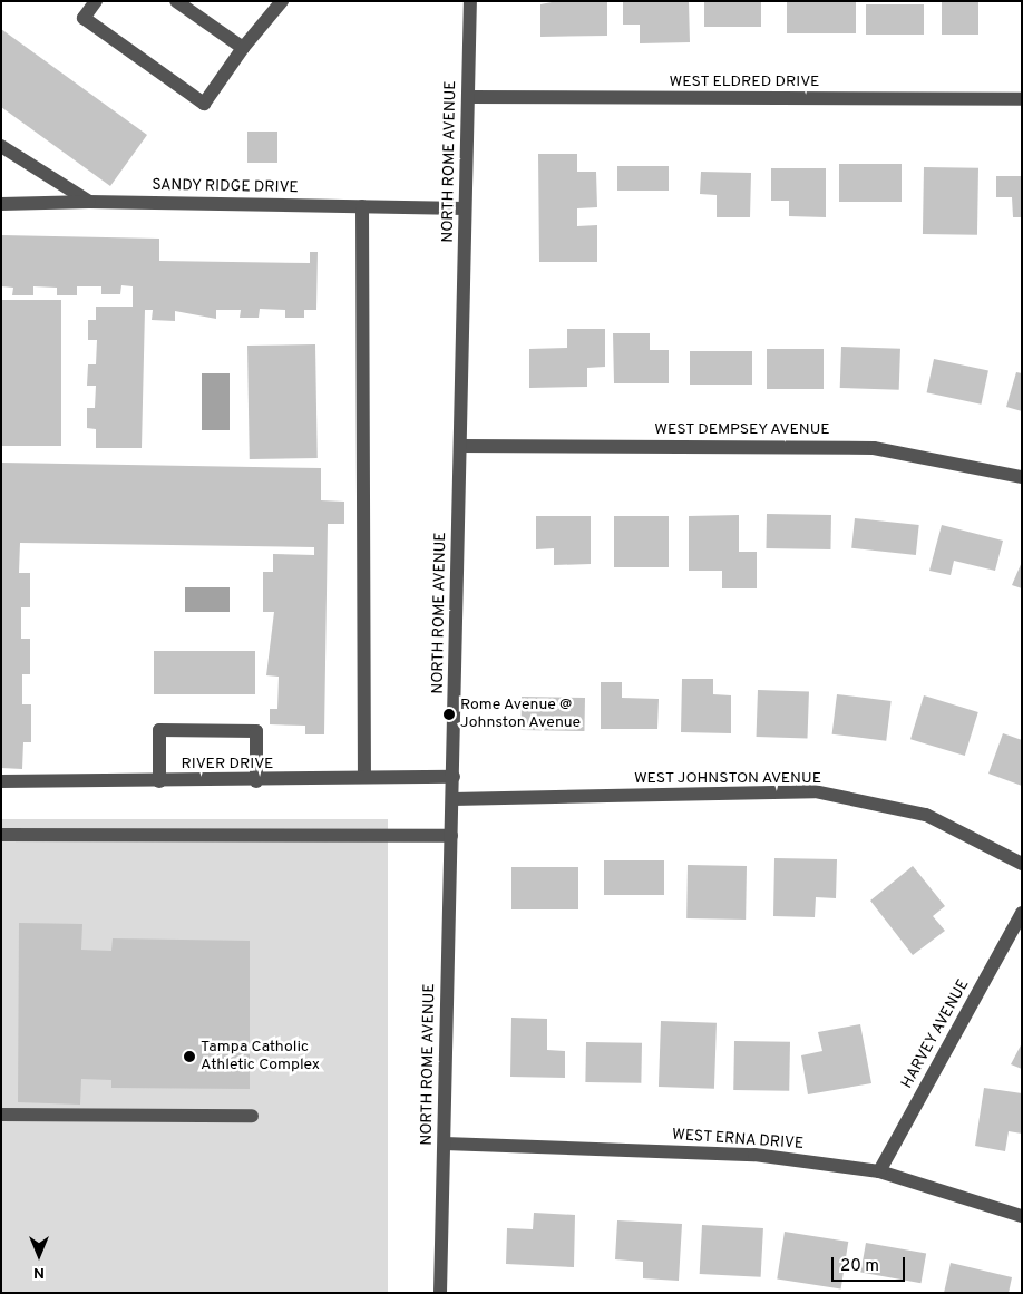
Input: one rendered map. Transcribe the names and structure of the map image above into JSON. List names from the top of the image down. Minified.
{"streets":{"street":["WEST ELDRED DRIVE","NORTH ROME AVENUE","SANDY RIDGE DRIVE","WEST DEMPSEY AVENUE","RIVER DRIVE","WEST JOHNSTON AVENUE","HARVEY AVENUE","WEST ERNA DRIVE"]},"crossings":[["WEST ELDRED DRIVE","NORTH ROME AVENUE"],["NORTH ROME AVENUE","SANDY RIDGE DRIVE"],["NORTH ROME AVENUE","WEST DEMPSEY AVENUE"],["NORTH ROME AVENUE","RIVER DRIVE"],["NORTH ROME AVENUE","WEST JOHNSTON AVENUE"],["NORTH ROME AVENUE","WEST ERNA DRIVE"],["HARVEY AVENUE","WEST ERNA DRIVE"]],"places":["Rome Avenue @ Johnston Avenue","Tampa Catholic Athletic Complex"],"scale_bar":"20 m","north":"bottom"}
